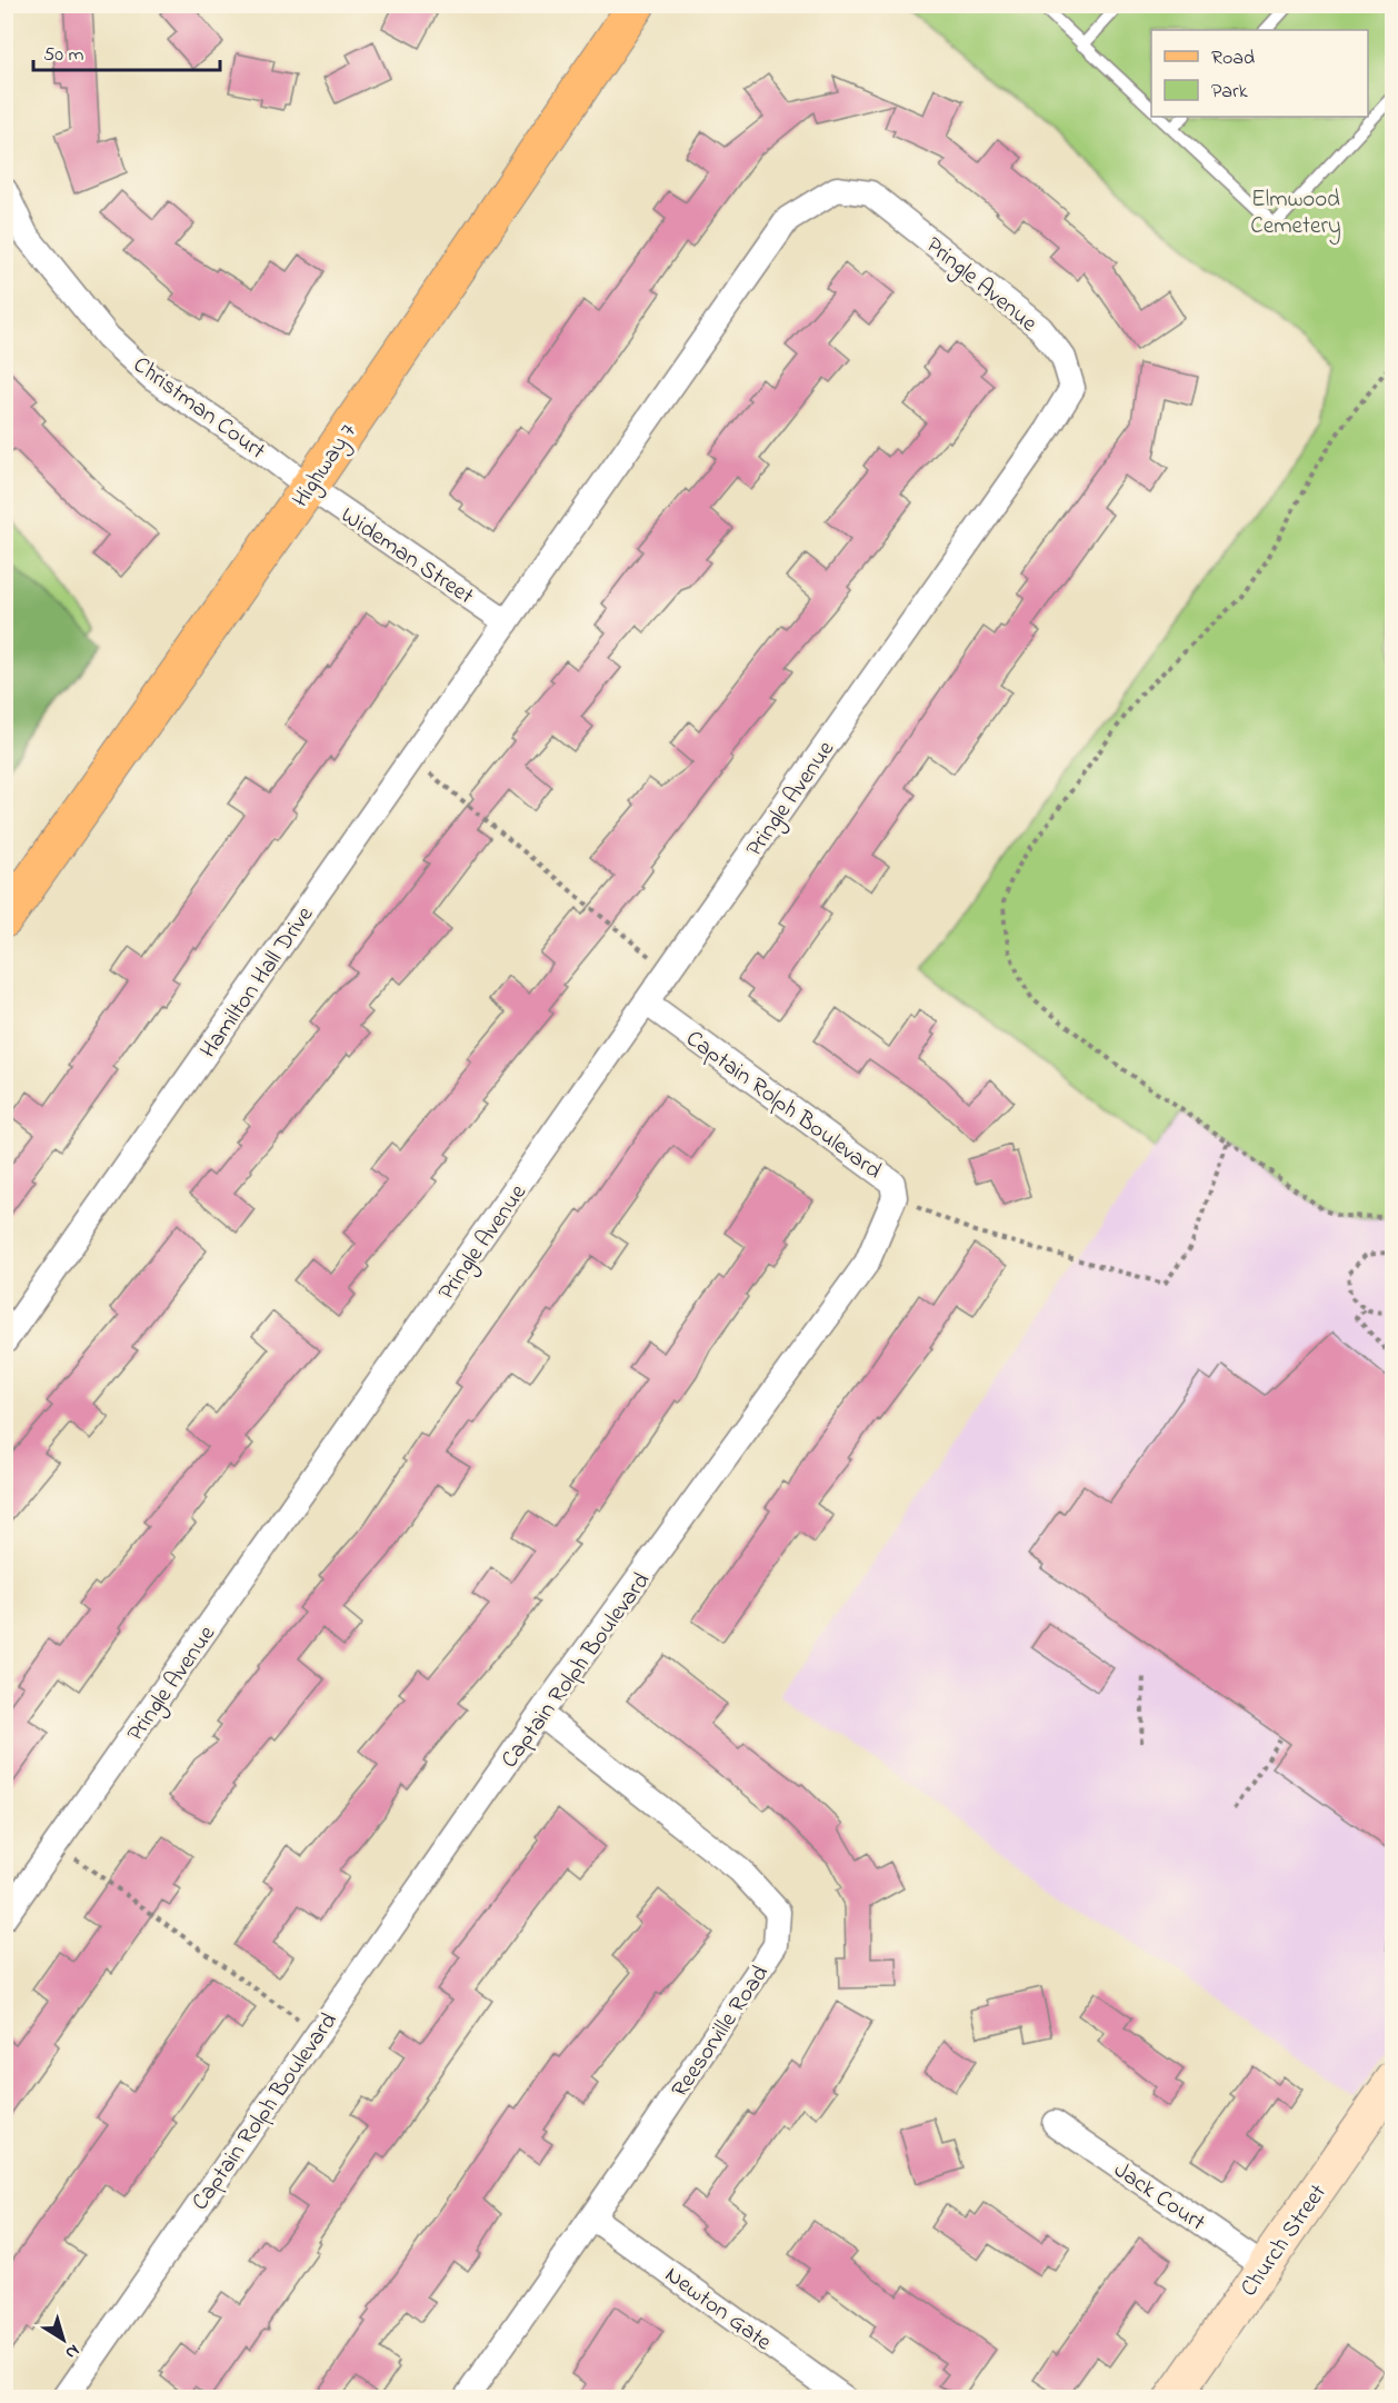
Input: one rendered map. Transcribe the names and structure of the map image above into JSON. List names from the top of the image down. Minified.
{"streets":{"main road":["Highway 7"],"street":["Pringle Avenue","Christman Court","Wideman Street","Hamilton Hall Drive","Captain Rolph Boulevard","Reesorville Road","Jack Court","Church Street","Newton Gate"]},"crossings":[["Pringle Avenue","Wideman Street"],["Pringle Avenue","Hamilton Hall Drive"],["Pringle Avenue","Captain Rolph Boulevard"],["Christman Court","Highway 7"],["Christman Court","Wideman Street"],["Highway 7","Wideman Street"],["Wideman Street","Hamilton Hall Drive"],["Captain Rolph Boulevard","Reesorville Road"],["Reesorville Road","Newton Gate"],["Jack Court","Church Street"]],"parks":["Elmwood Cemetery"],"legend":["Road","Park"],"scale_bar":"50 m","north":"bottom right"}
